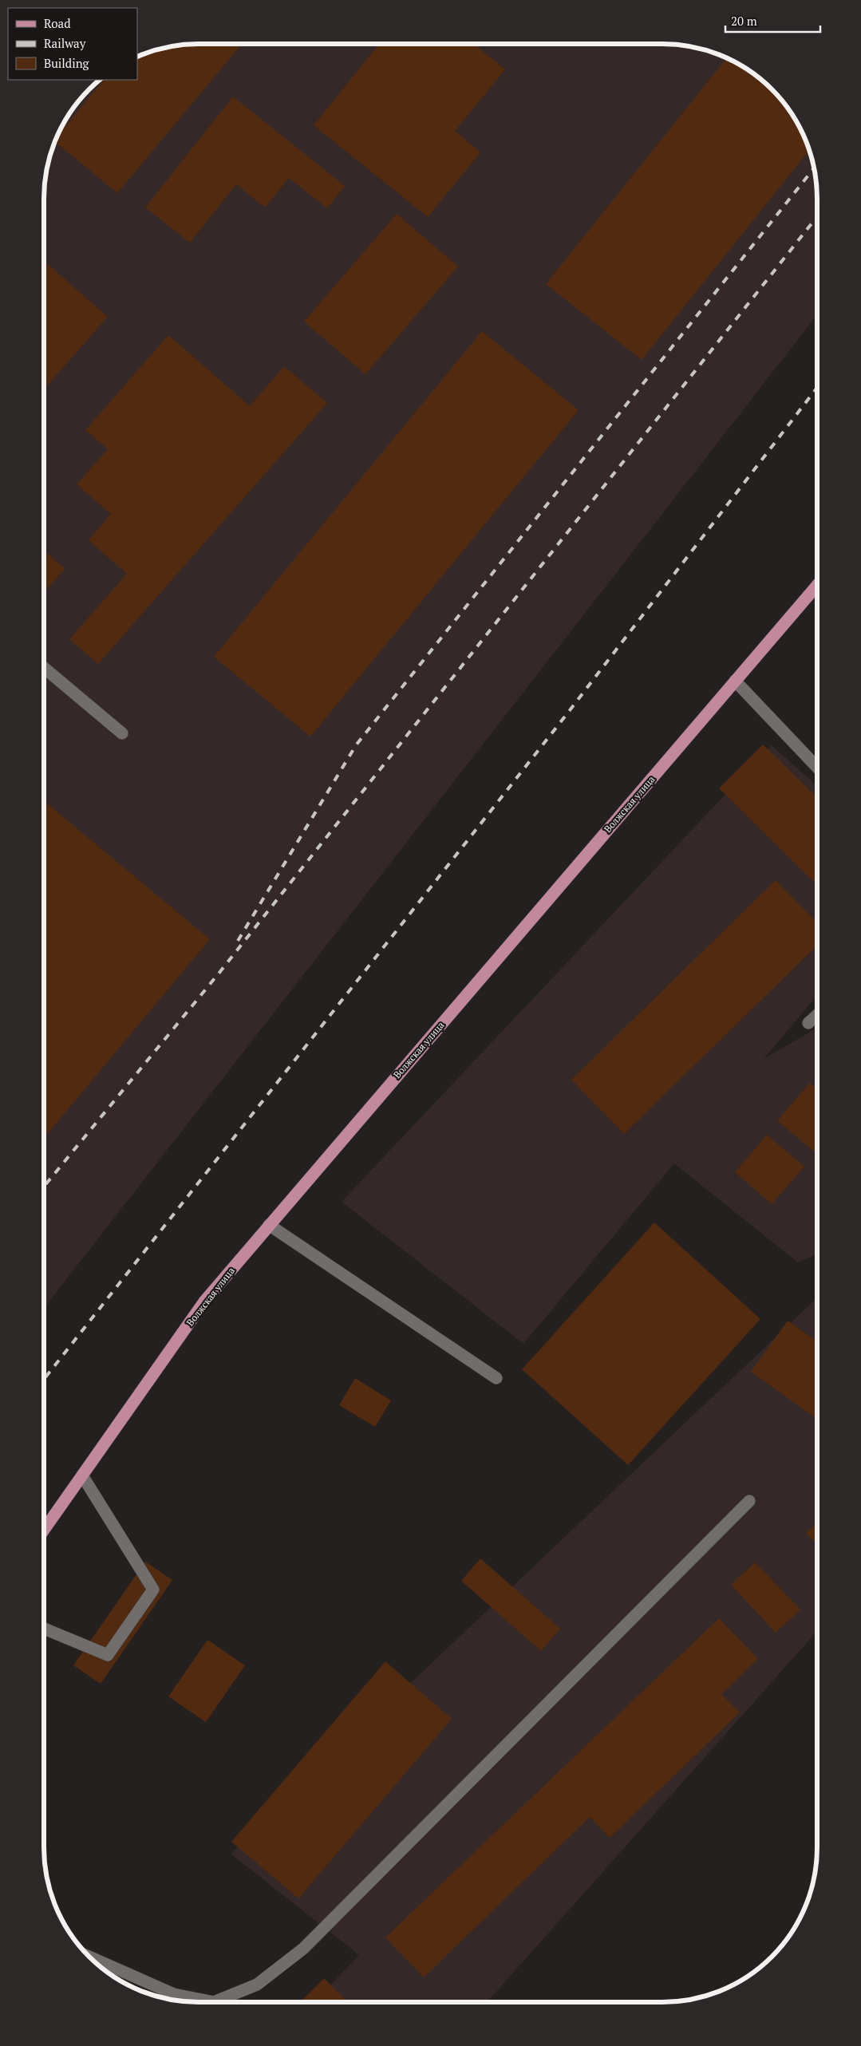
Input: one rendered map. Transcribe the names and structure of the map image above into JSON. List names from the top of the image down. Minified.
{"streets":{"main road":["Волжская улица"]},"legend":["Road","Railway","Building"],"scale_bar":"20 m"}
